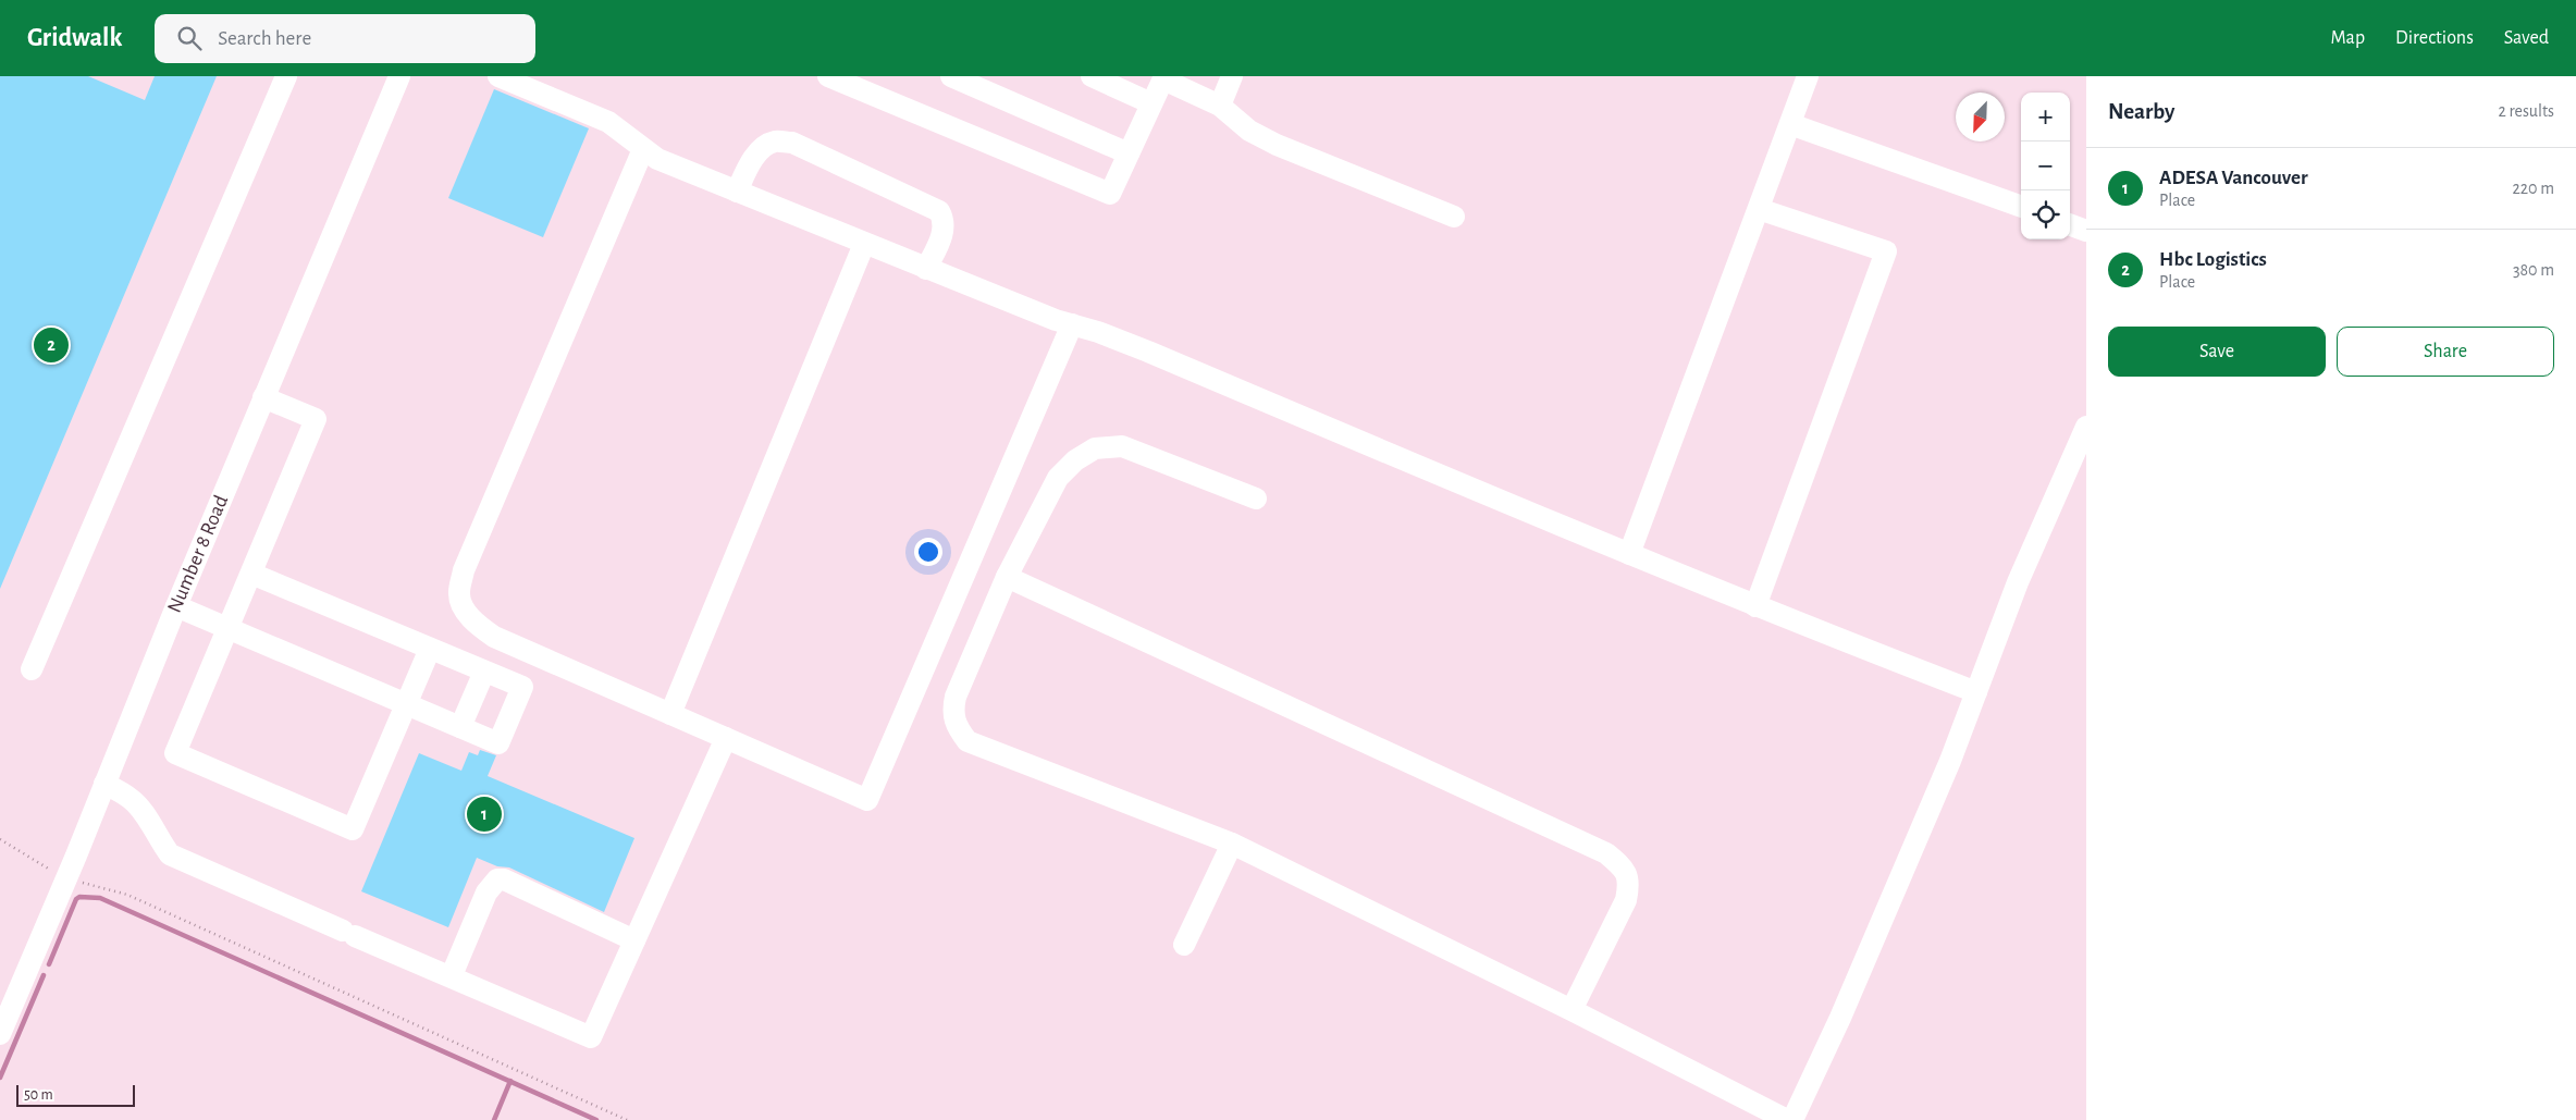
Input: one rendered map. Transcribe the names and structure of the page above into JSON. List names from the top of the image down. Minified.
{"streets":{"street":["Number 8 Road"]},"scale_bar":"50 m","north":"bottom left","page":{"header":"Gridwalk","search":"Search here","nav":["Map","Directions","Saved"],"heading":["Nearby","2 results"],"map_buttons":["+","−"],"list":[{"mark":"1","name":"ADESA Vancouver","note":"Place","value":"220 m"},{"mark":"2","name":"Hbc Logistics","note":"Place","value":"380 m"}],"buttons":["Save","Share"],"pins":["2","1"],"scale":"50 m"}}
